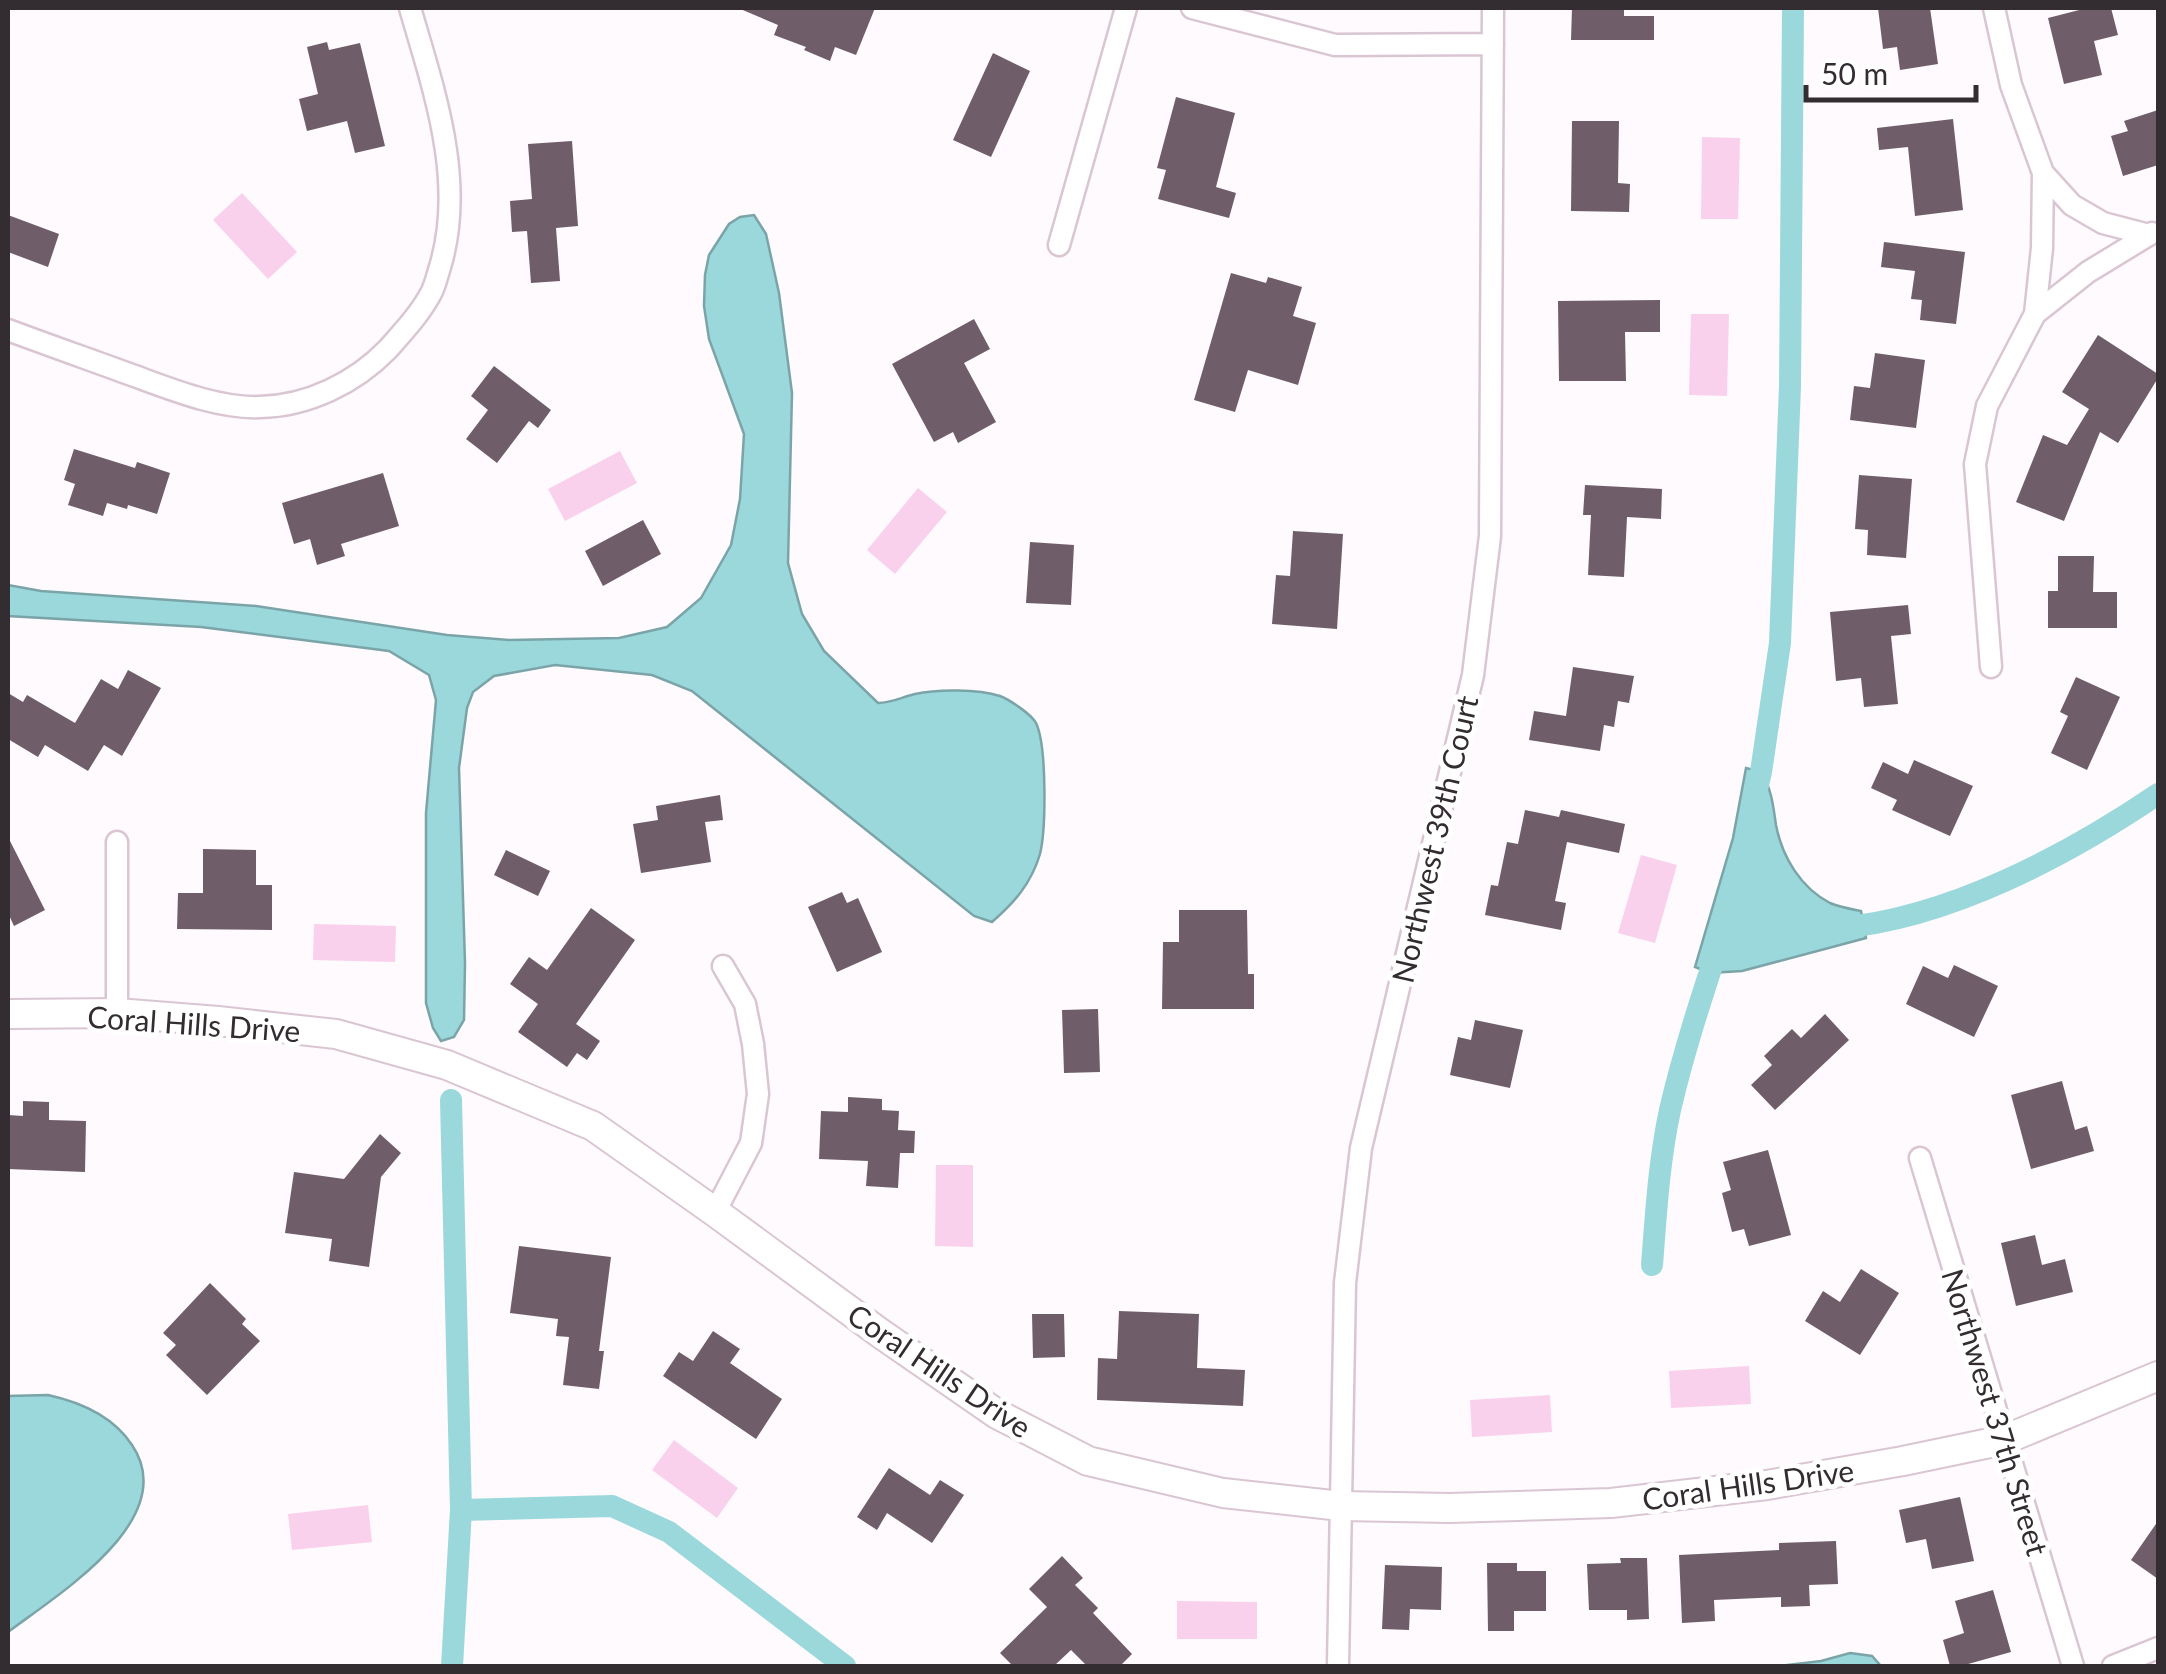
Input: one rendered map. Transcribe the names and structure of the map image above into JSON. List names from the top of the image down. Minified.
{"streets":{"street":["Northwest 39th Court","Coral Hills Drive","Northwest 37th Street"]},"crossings":[["Northwest 39th Court","Coral Hills Drive"],["Coral Hills Drive","Northwest 37th Street"]],"scale_bar":"50 m"}
